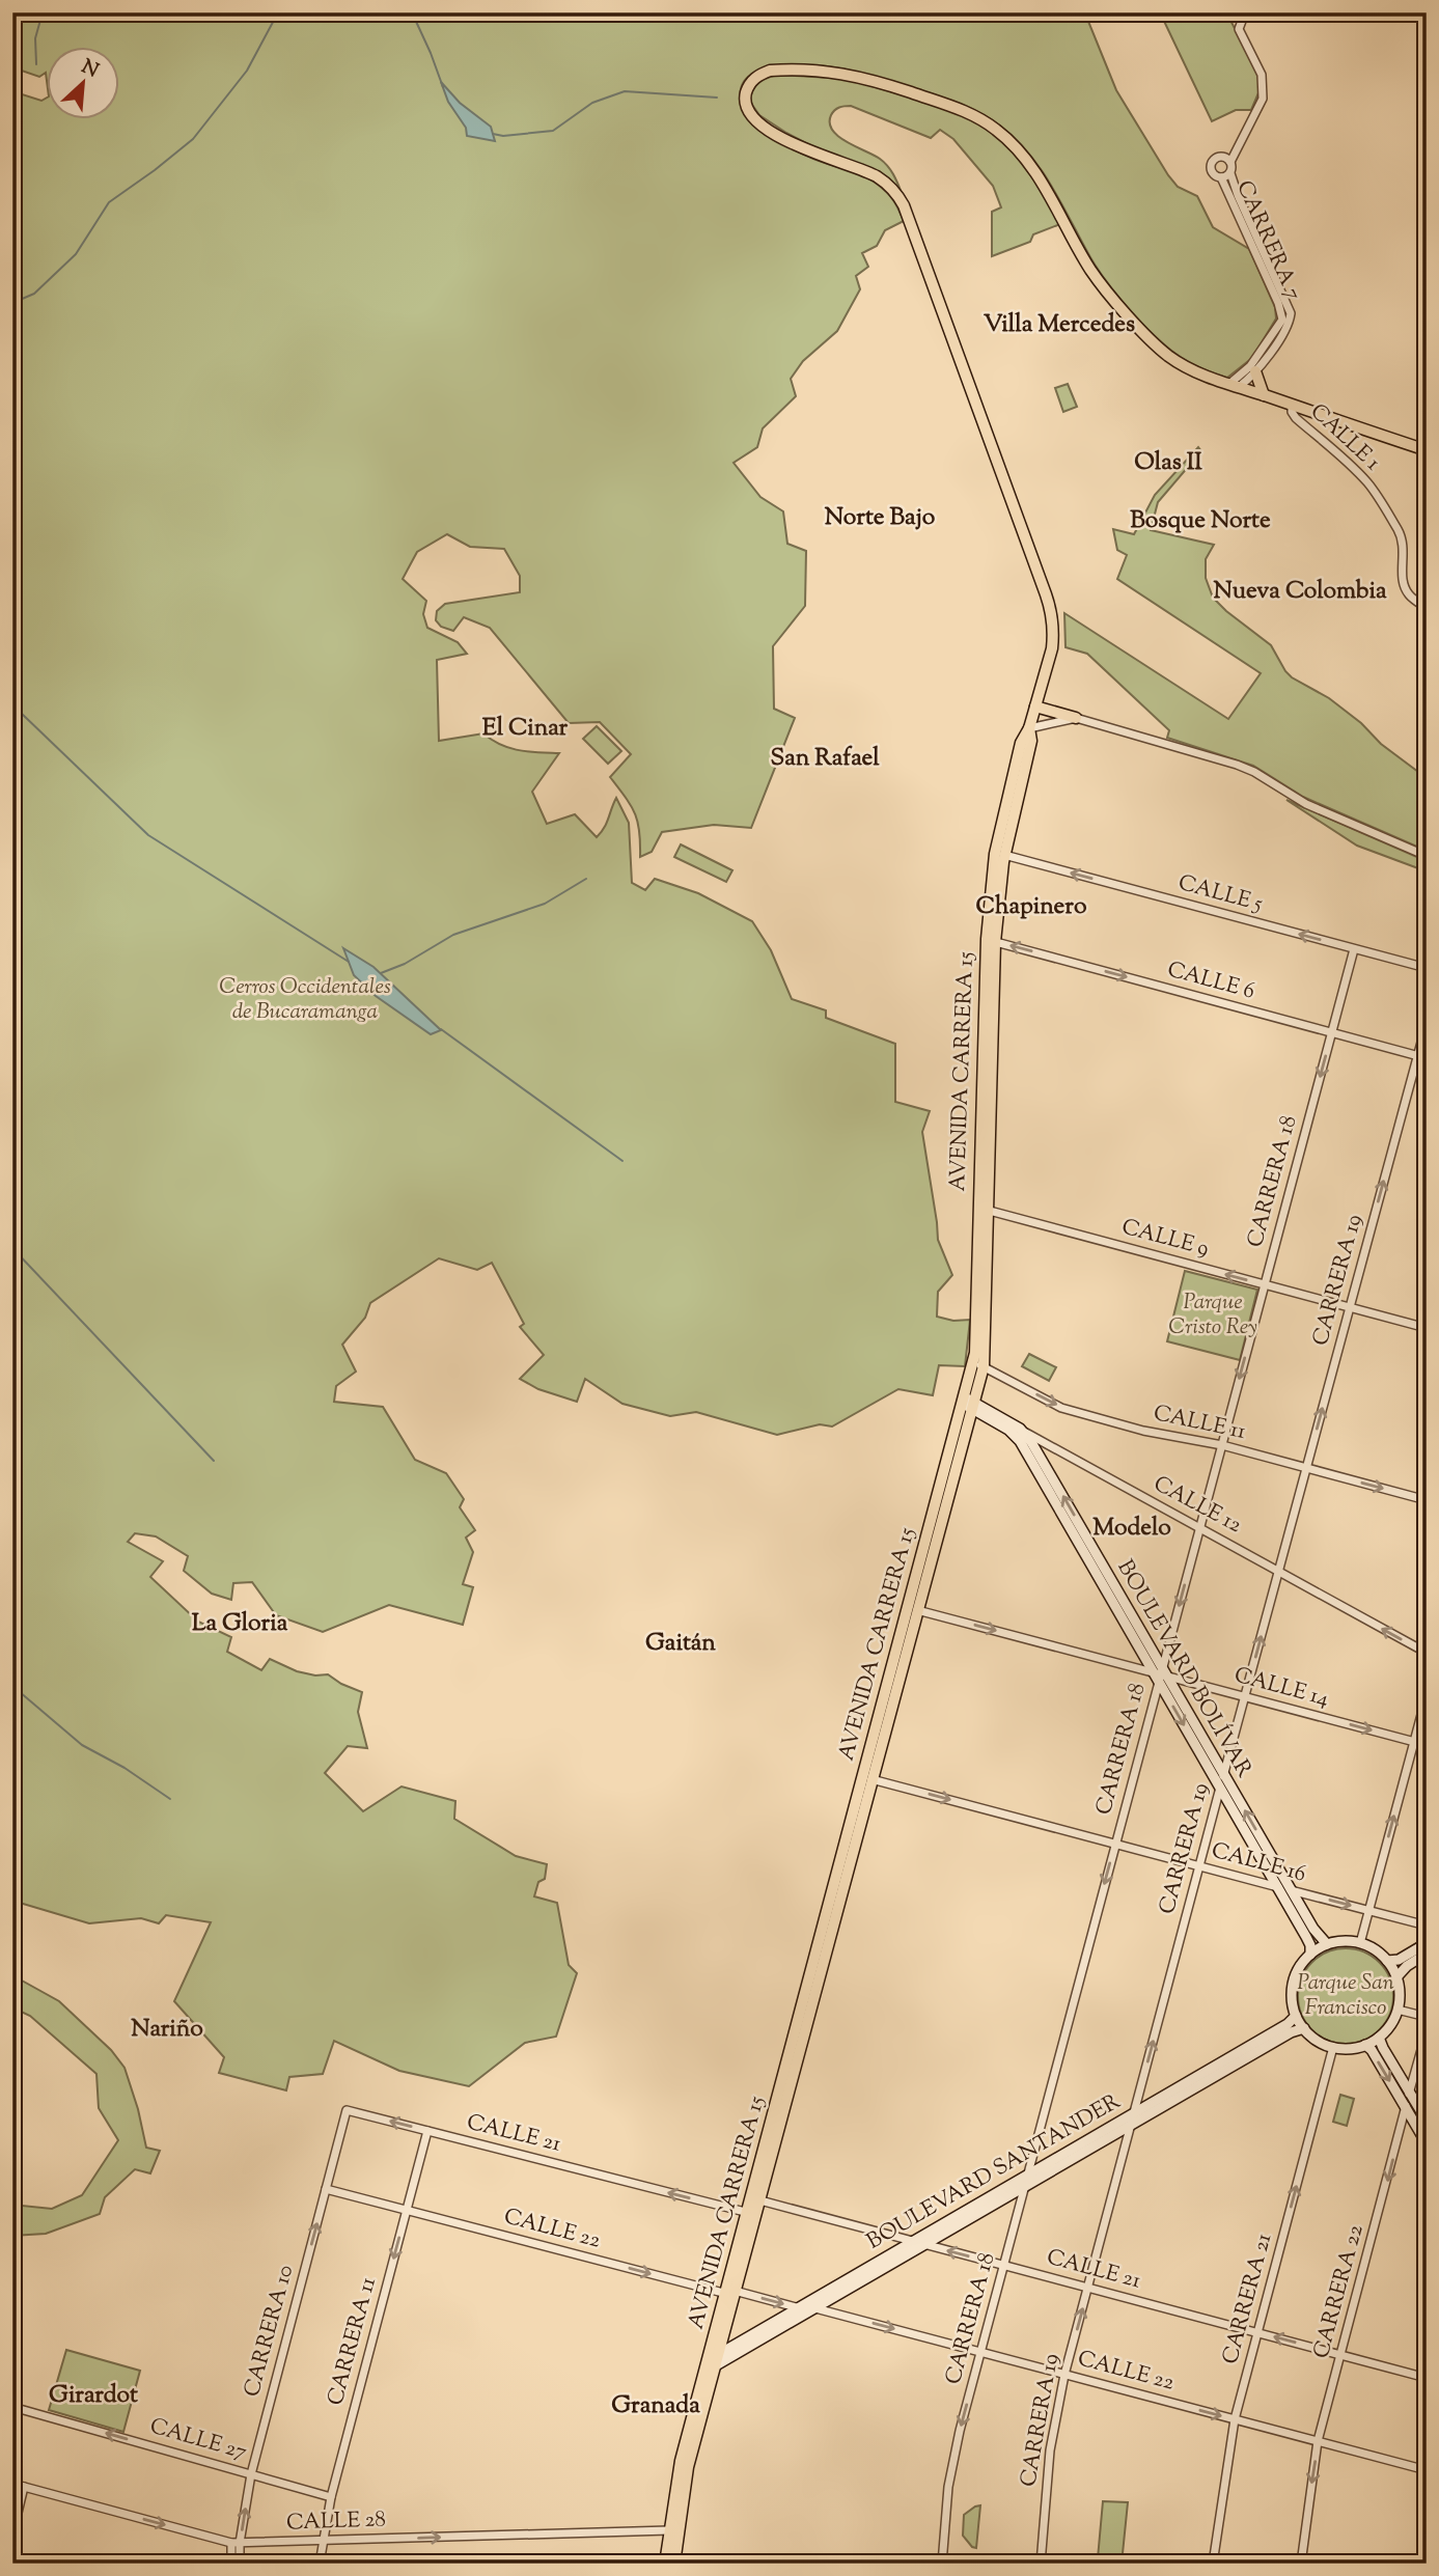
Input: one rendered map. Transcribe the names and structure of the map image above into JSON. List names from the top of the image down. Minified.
{"streets":{"main road":["AVENIDA CARRERA 15","BOULEVARD BOLÍVAR","BOULEVARD SANTANDER"],"street":["CARRERA 7","CALLE 1","CALLE 5","CALLE 6","CARRERA 18","CALLE 9","CARRERA 19","CALLE 11","CALLE 12","CALLE 14","CALLE 16","CALLE 21","CALLE 22","CARRERA 22","CARRERA 21","CARRERA 10","CARRERA 11","CALLE 27","CALLE 28"]},"crossings":[["CALLE 5","AVENIDA CARRERA 15"],["CALLE 5","CARRERA 18"],["CALLE 6","AVENIDA CARRERA 15"],["CALLE 6","CARRERA 18"],["CALLE 6","CARRERA 19"],["AVENIDA CARRERA 15","CALLE 9"],["AVENIDA CARRERA 15","CALLE 11"],["AVENIDA CARRERA 15","BOULEVARD BOLÍVAR"],["AVENIDA CARRERA 15","CALLE 14"],["AVENIDA CARRERA 15","CALLE 16"],["AVENIDA CARRERA 15","CALLE 21"],["AVENIDA CARRERA 15","BOULEVARD SANTANDER"],["AVENIDA CARRERA 15","CALLE 22"],["AVENIDA CARRERA 15","CALLE 28"],["CARRERA 18","CALLE 9"],["CARRERA 18","CALLE 11"],["CARRERA 18","CALLE 12"],["CARRERA 18","BOULEVARD BOLÍVAR"],["CARRERA 18","CALLE 14"],["CARRERA 18","CALLE 16"],["CARRERA 18","CALLE 21"],["CARRERA 18","BOULEVARD SANTANDER"],["CARRERA 18","CALLE 22"],["CALLE 9","CARRERA 19"],["CARRERA 19","CALLE 11"],["CARRERA 19","CALLE 12"],["CARRERA 19","BOULEVARD BOLÍVAR"],["CARRERA 19","CALLE 14"],["CARRERA 19","CALLE 16"],["CARRERA 19","CALLE 21"],["CARRERA 19","BOULEVARD SANTANDER"],["CARRERA 19","CALLE 22"],["CALLE 12","BOULEVARD BOLÍVAR"],["BOULEVARD BOLÍVAR","CALLE 14"],["BOULEVARD BOLÍVAR","CALLE 16"],["BOULEVARD BOLÍVAR","BOULEVARD SANTANDER"],["BOULEVARD BOLÍVAR","CARRERA 21"],["CALLE 21","BOULEVARD SANTANDER"],["CALLE 21","CARRERA 22"],["CALLE 21","CARRERA 21"],["CALLE 21","CARRERA 10"],["CALLE 21","CARRERA 11"],["BOULEVARD SANTANDER","CALLE 22"],["BOULEVARD SANTANDER","CARRERA 21"],["CALLE 22","CARRERA 22"],["CALLE 22","CARRERA 21"],["CALLE 22","CARRERA 10"],["CALLE 22","CARRERA 11"],["CARRERA 10","CALLE 27"],["CARRERA 10","CALLE 28"],["CARRERA 11","CALLE 27"],["CARRERA 11","CALLE 28"]],"one_way":["CALLE 5","CARRERA 18","CALLE 9","CARRERA 19","CALLE 11","CALLE 12","CALLE 14","CALLE 16","CALLE 21","CALLE 22","CARRERA 22","CARRERA 21","CARRERA 10","CARRERA 11","CALLE 27","CALLE 28"],"districts":["Villa Mercedes","Olas II","Norte Bajo","Bosque Norte","Nueva Colombia","El Cinar","San Rafael","Chapinero","Modelo","La Gloria","Gaitán","Nariño","Girardot","Granada"],"parks":["Cerros Occidentales de Bucaramanga","Parque Cristo Rey","Parque San Francisco"],"north":"top right"}
